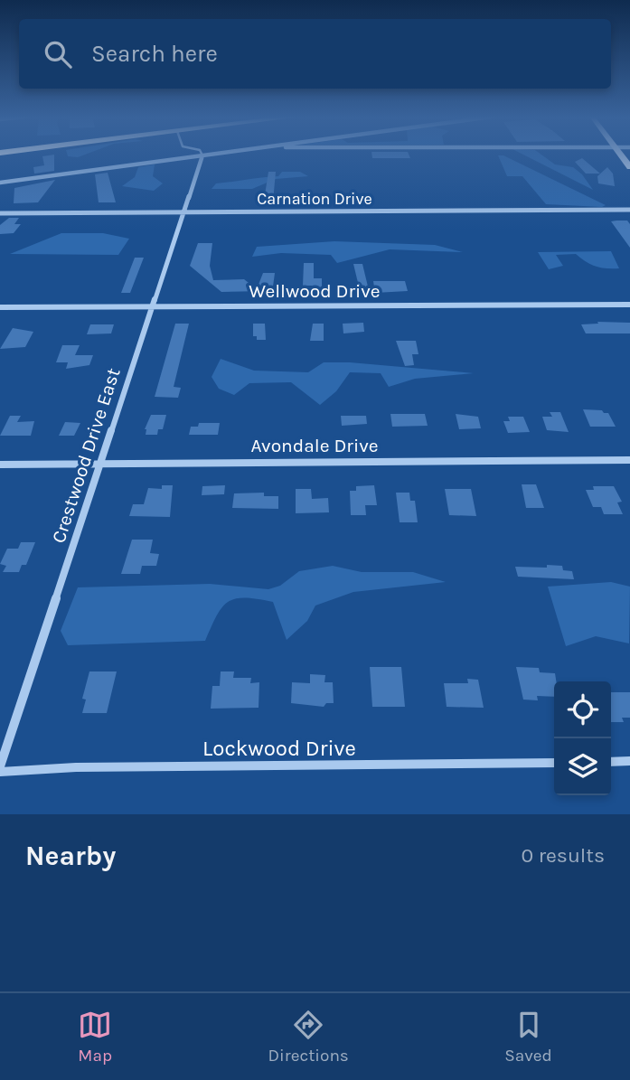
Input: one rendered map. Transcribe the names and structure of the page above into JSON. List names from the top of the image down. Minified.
{"streets":{"street":["Carnation Drive","Wellwood Drive","Avondale Drive","Crestwood Drive East","Lockwood Drive"]},"crossings":[["Carnation Drive","Crestwood Drive East"],["Wellwood Drive","Crestwood Drive East"],["Avondale Drive","Crestwood Drive East"]],"page":{"search":"Search here","heading":["Nearby","0 results"],"nav":["Map","Directions","Saved"]}}
